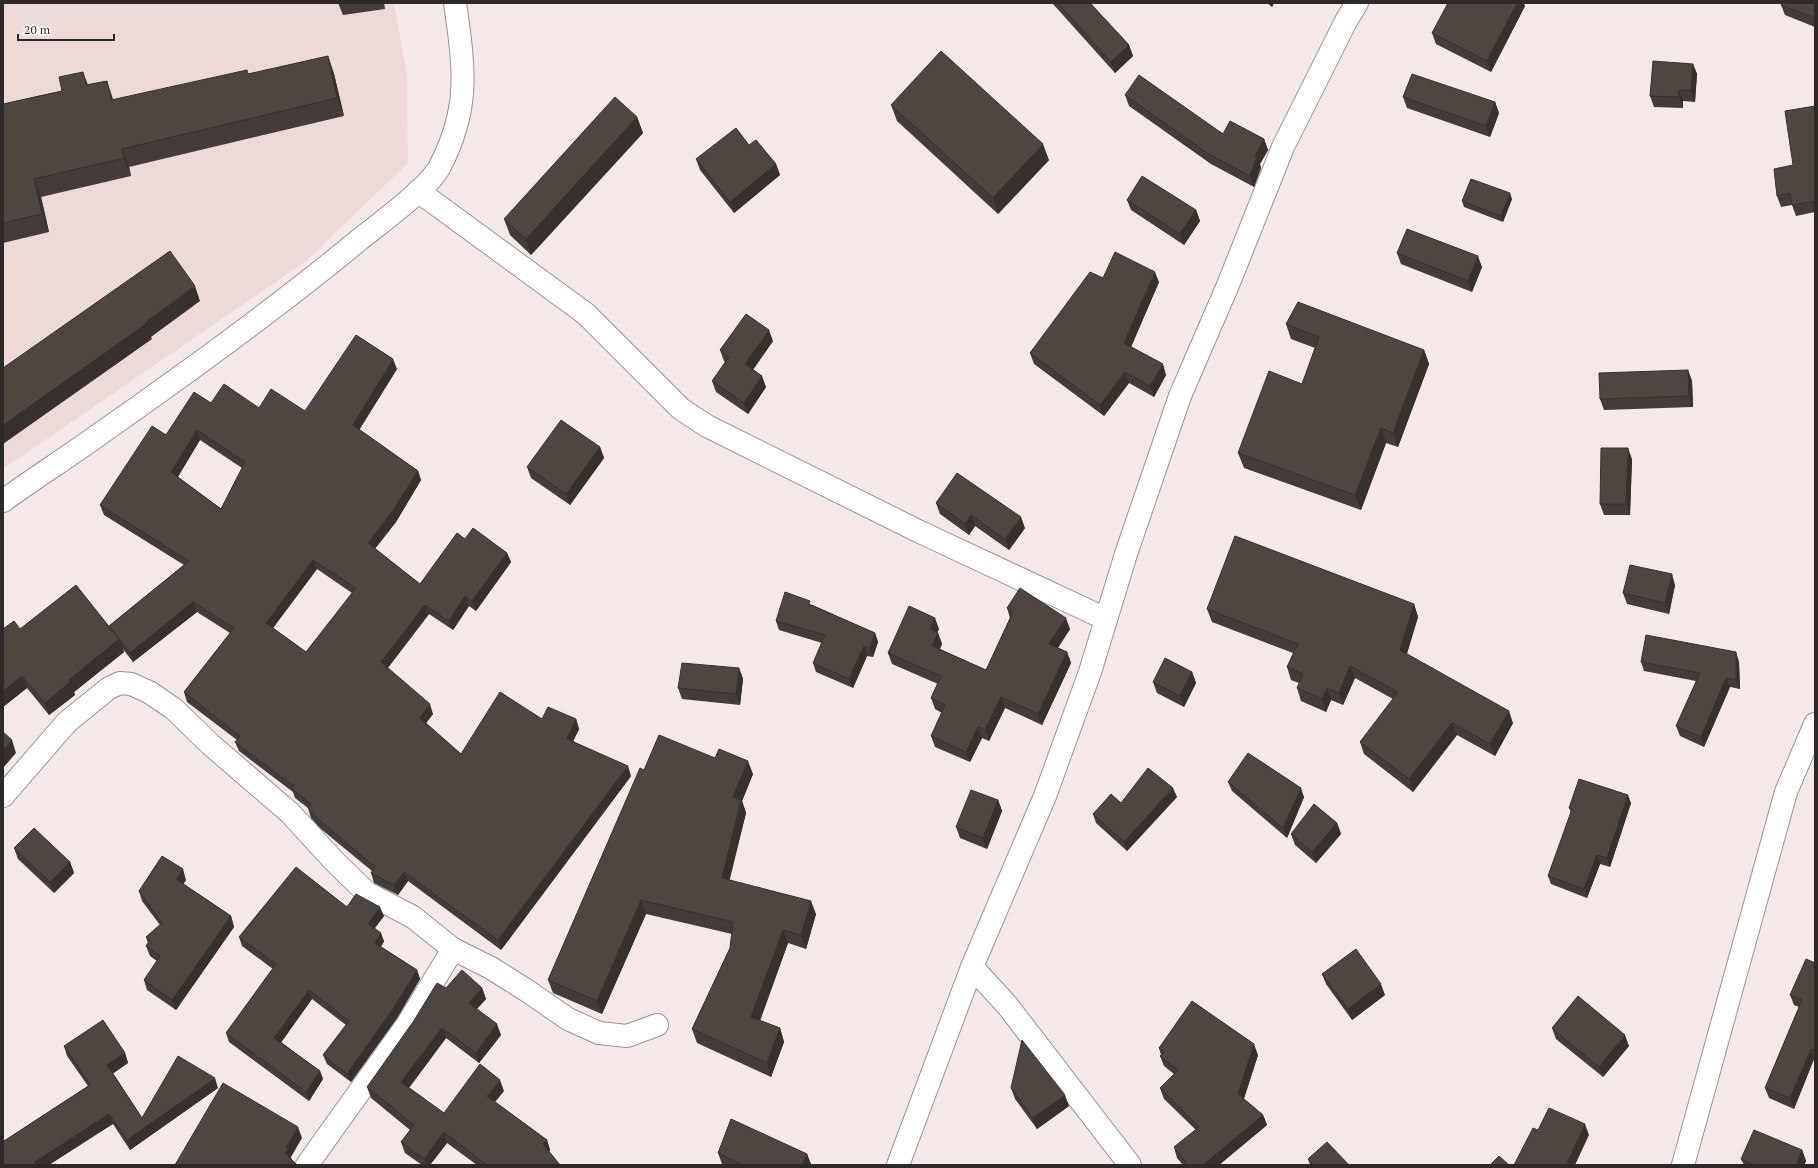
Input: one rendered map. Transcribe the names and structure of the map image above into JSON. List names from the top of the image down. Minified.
{"scale_bar":"20 m"}
